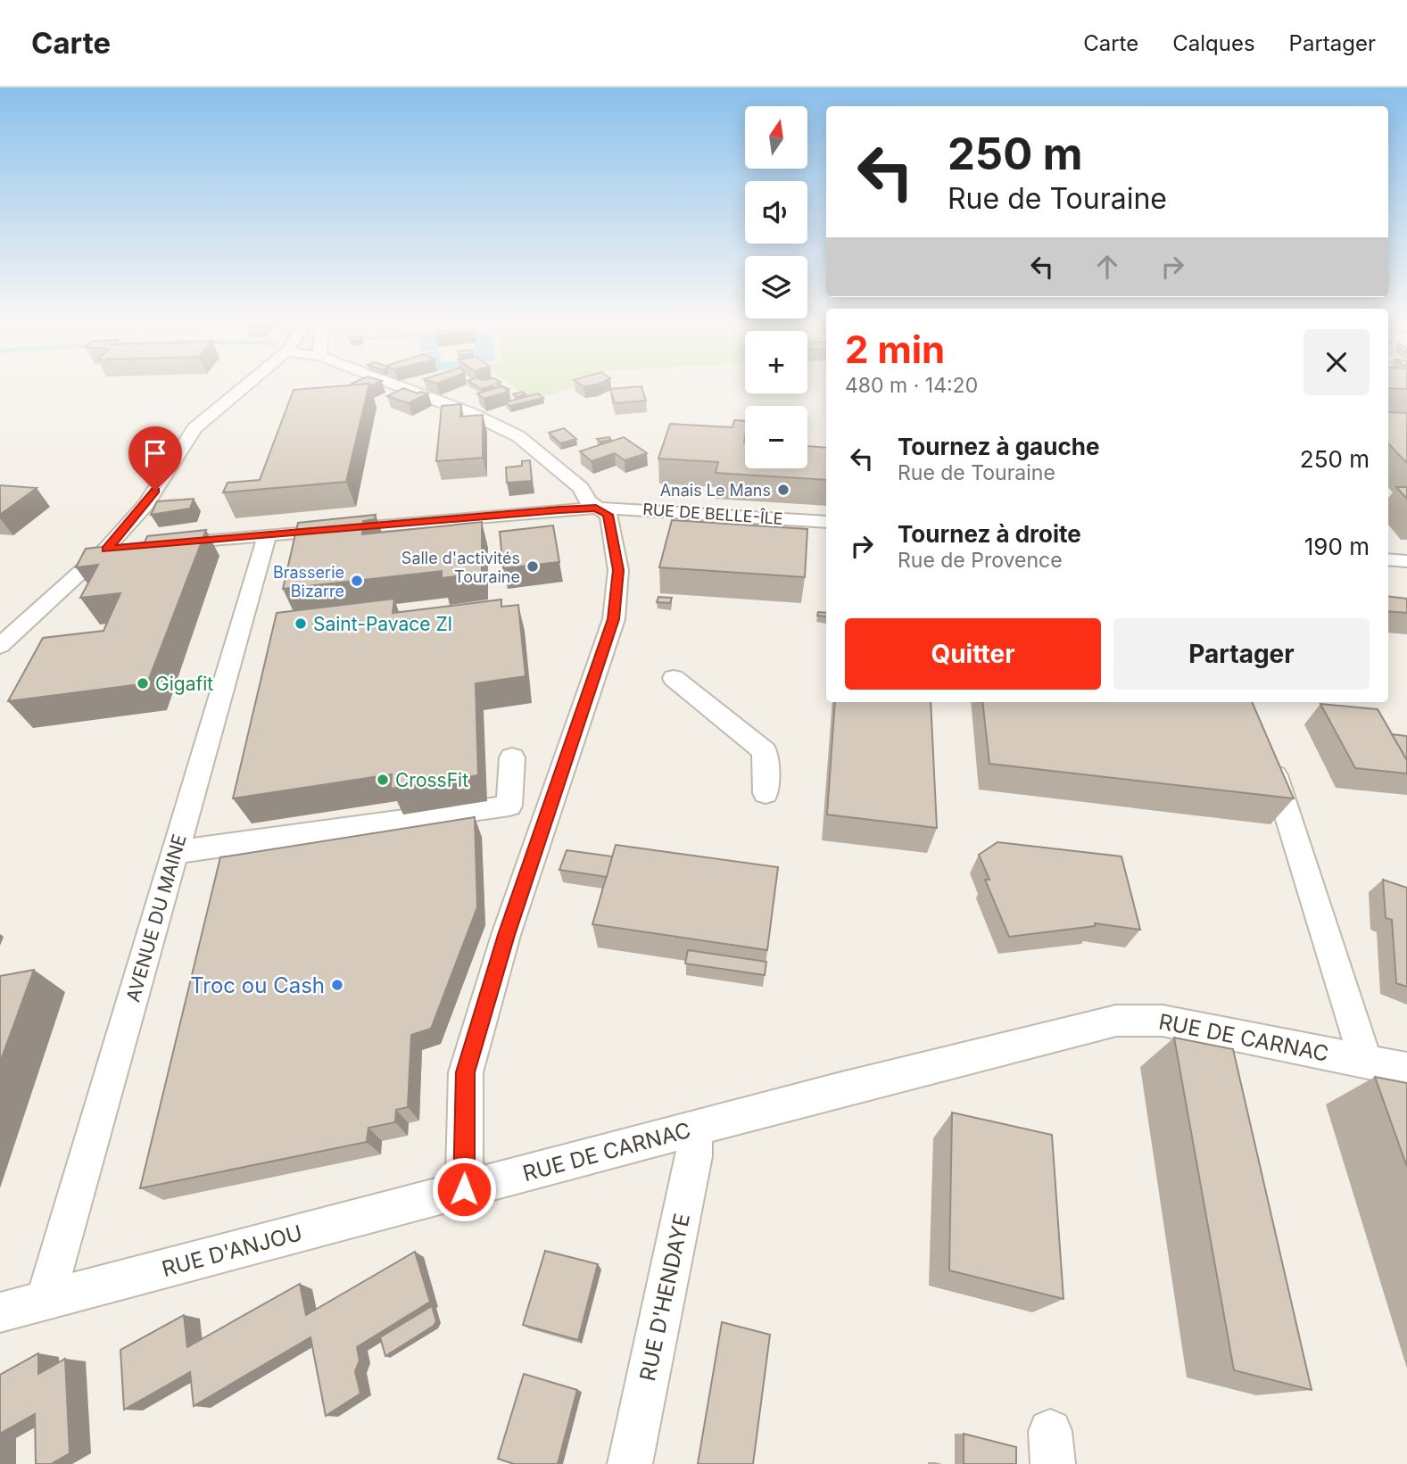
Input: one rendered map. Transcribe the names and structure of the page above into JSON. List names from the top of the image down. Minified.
{"streets":{"street":["RUE DE BELLE-ÎLE","AVENUE DU MAINE","RUE DE CARNAC","RUE D'ANJOU","RUE D'HENDAYE"]},"crossings":[["RUE DE BELLE-ÎLE","AVENUE DU MAINE"],["AVENUE DU MAINE","RUE D'ANJOU"],["RUE DE CARNAC","RUE D'ANJOU"],["RUE DE CARNAC","RUE D'HENDAYE"]],"places":["Anais Le Mans","Salle d'activités Touraine","Brasserie Bizarre","Saint-Pavace ZI","Gigafit","CrossFit","Troc ou Cash"],"north":"top","page":{"header":"Carte","nav":["Carte","Calques","Partager"],"map_buttons":["+","−"],"turn":["250 m","Rue de Touraine"],"heading":["2 min","480 m · 14:20"],"list":[{"name":"Tournez à gauche","note":"Rue de Touraine","value":"250 m"},{"name":"Tournez à droite","note":"Rue de Provence","value":"190 m"}],"buttons":["Quitter","Partager"]}}
